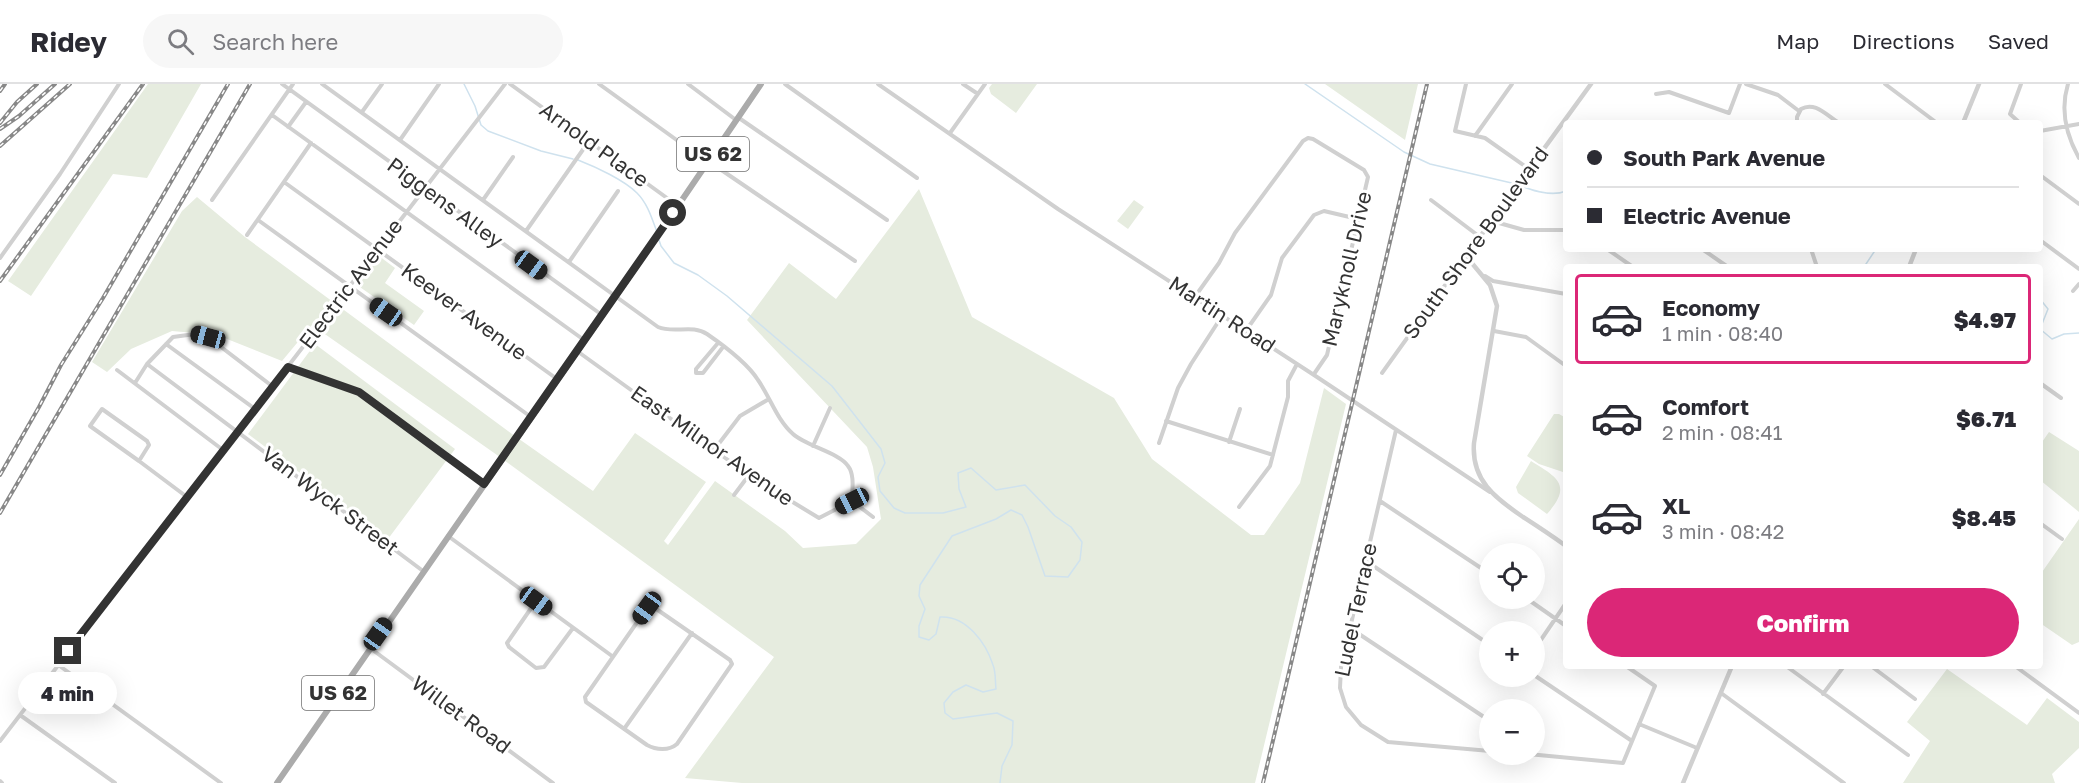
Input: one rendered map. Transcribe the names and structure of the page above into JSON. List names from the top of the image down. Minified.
{"streets":{"main road":["US 62"],"street":["Arnold Place","Piggens Alley","South Shore Boulevard","Maryknoll Drive","Electric Avenue","Keever Avenue","Martin Road","East Milnor Avenue","Van Wyck Street","Ludel Terrace","Willet Road"]},"crossings":[["Arnold Place","US 62"],["US 62","Piggens Alley"],["US 62","Keever Avenue"],["US 62","East Milnor Avenue"],["US 62","Van Wyck Street"],["US 62","Willet Road"],["Piggens Alley","Electric Avenue"],["Maryknoll Drive","Martin Road"],["Electric Avenue","Keever Avenue"],["Electric Avenue","Van Wyck Street"],["Martin Road","Ludel Terrace"]],"page":{"header":"Ridey","search":"Search here","nav":["Map","Directions","Saved"],"banner":["South Park Avenue","Electric Avenue"],"list":[{"name":"Economy","note":"1 min · 08:40","value":"$4.97"},{"name":"Comfort","note":"2 min · 08:41","value":"$6.71"},{"name":"XL","note":"3 min · 08:42","value":"$8.45"}],"map_buttons":["+","−"],"buttons":"Confirm","bubble":"4 min"}}
